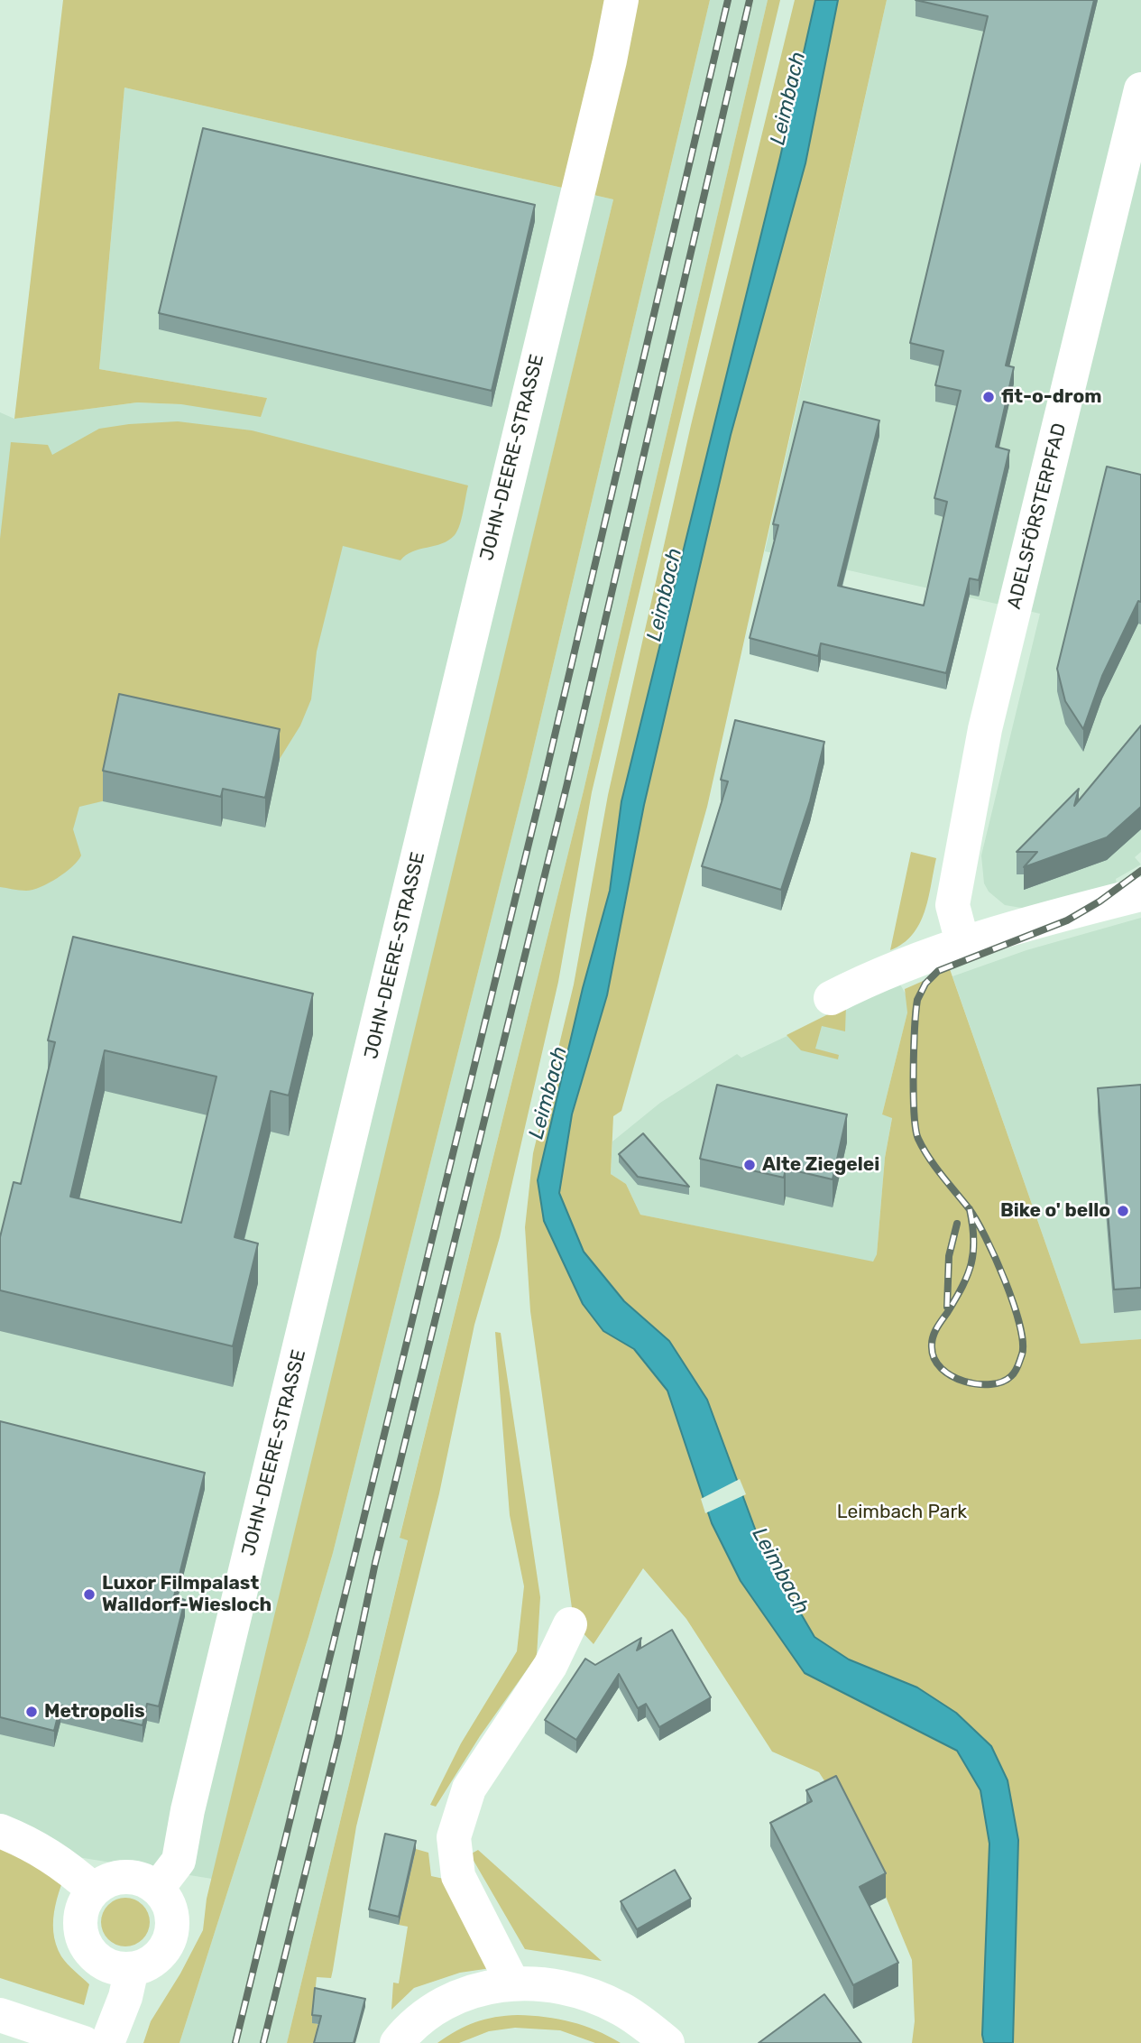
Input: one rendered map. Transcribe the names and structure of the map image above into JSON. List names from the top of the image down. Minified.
{"streets":{"street":["JOHN-DEERE-STRASSE","ADELSFÖRSTERPFAD"]},"water":["Leimbach"],"parks":["Leimbach Park"],"places":["fit-o-drom","Alte Ziegelei","Bike o' bello","Luxor Filmpalast Walldorf-Wiesloch","Metropolis"]}
